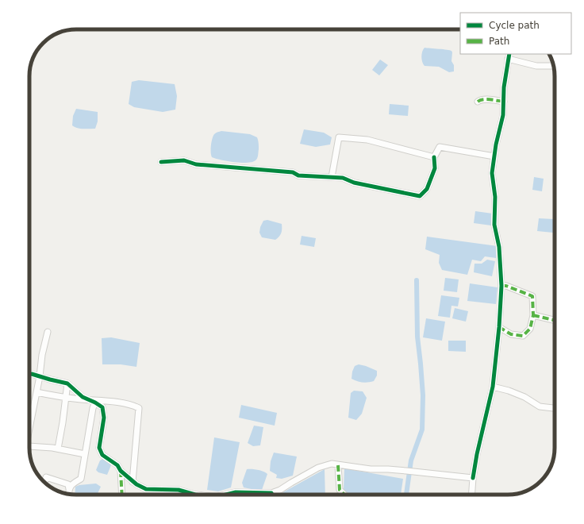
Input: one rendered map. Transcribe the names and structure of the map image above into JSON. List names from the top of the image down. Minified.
{"legend":["Cycle path","Path"]}
